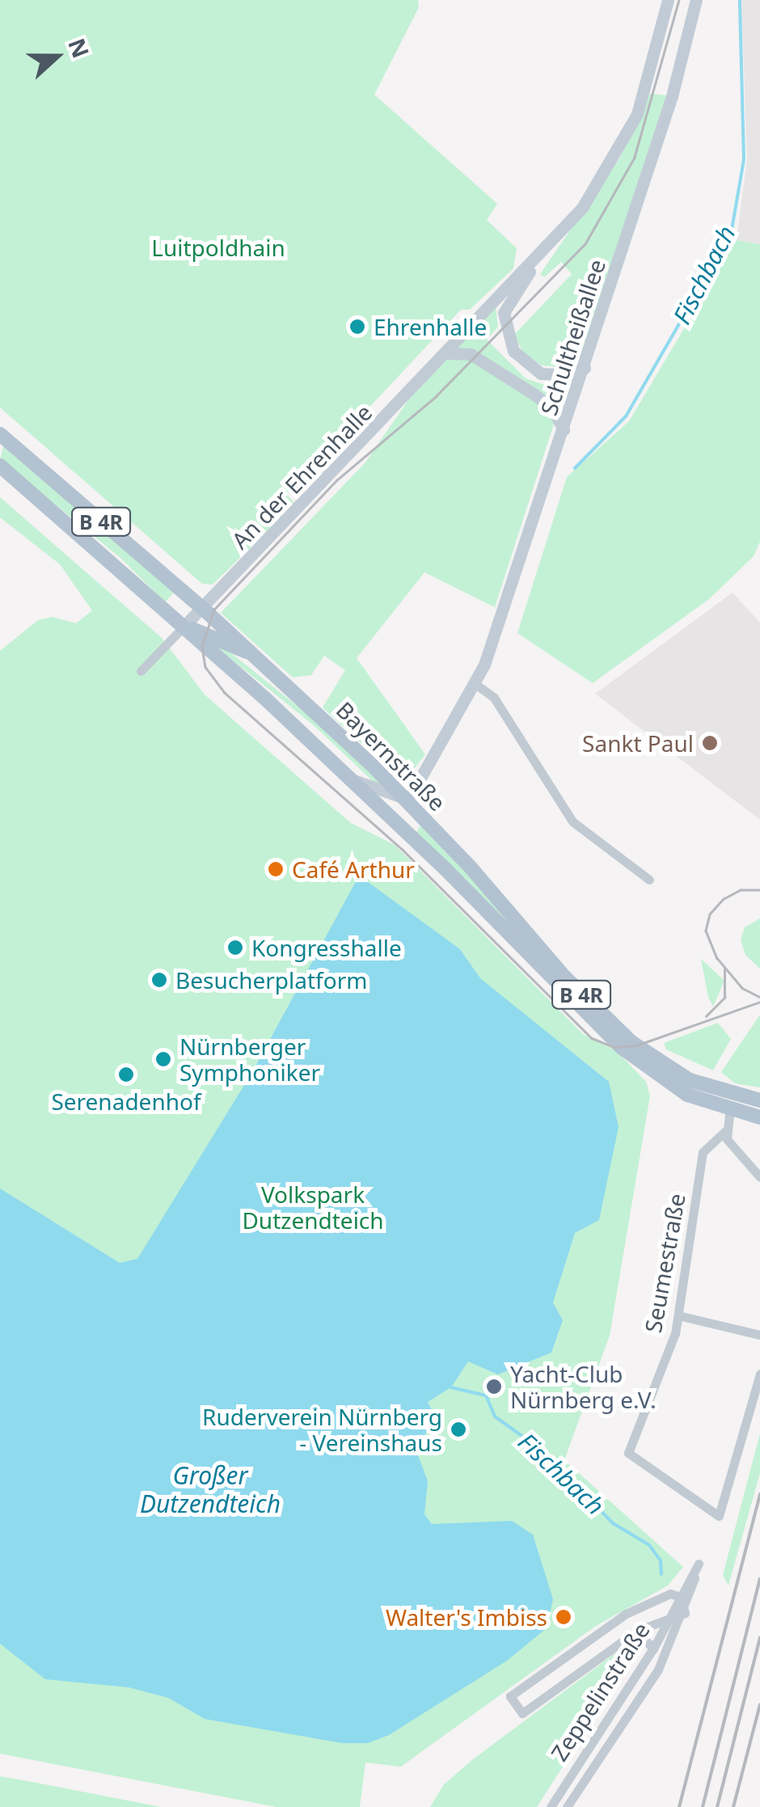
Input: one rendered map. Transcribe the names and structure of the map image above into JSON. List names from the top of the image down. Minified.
{"streets":{"main road":["Schultheißallee","An der Ehrenhalle","B 4R","Bayernstraße"],"street":["Seumestraße","Zeppelinstraße"]},"crossings":[["Schultheißallee","An der Ehrenhalle"],["Schultheißallee","Bayernstraße"],["An der Ehrenhalle","B 4R"],["An der Ehrenhalle","Bayernstraße"],["B 4R","Bayernstraße"]],"water":["Fischbach","Großer Dutzendteich"],"parks":["Luitpoldhain","Volkspark Dutzendteich"],"places":["Ehrenhalle","Sankt Paul","Café Arthur","Kongresshalle","Besucherplatform","Nürnberger Symphoniker","Serenadenhof","Yacht-Club Nürnberg e.V.","Ruderverein Nürnberg - Vereinshaus","Walter's Imbiss"],"north":"right"}
